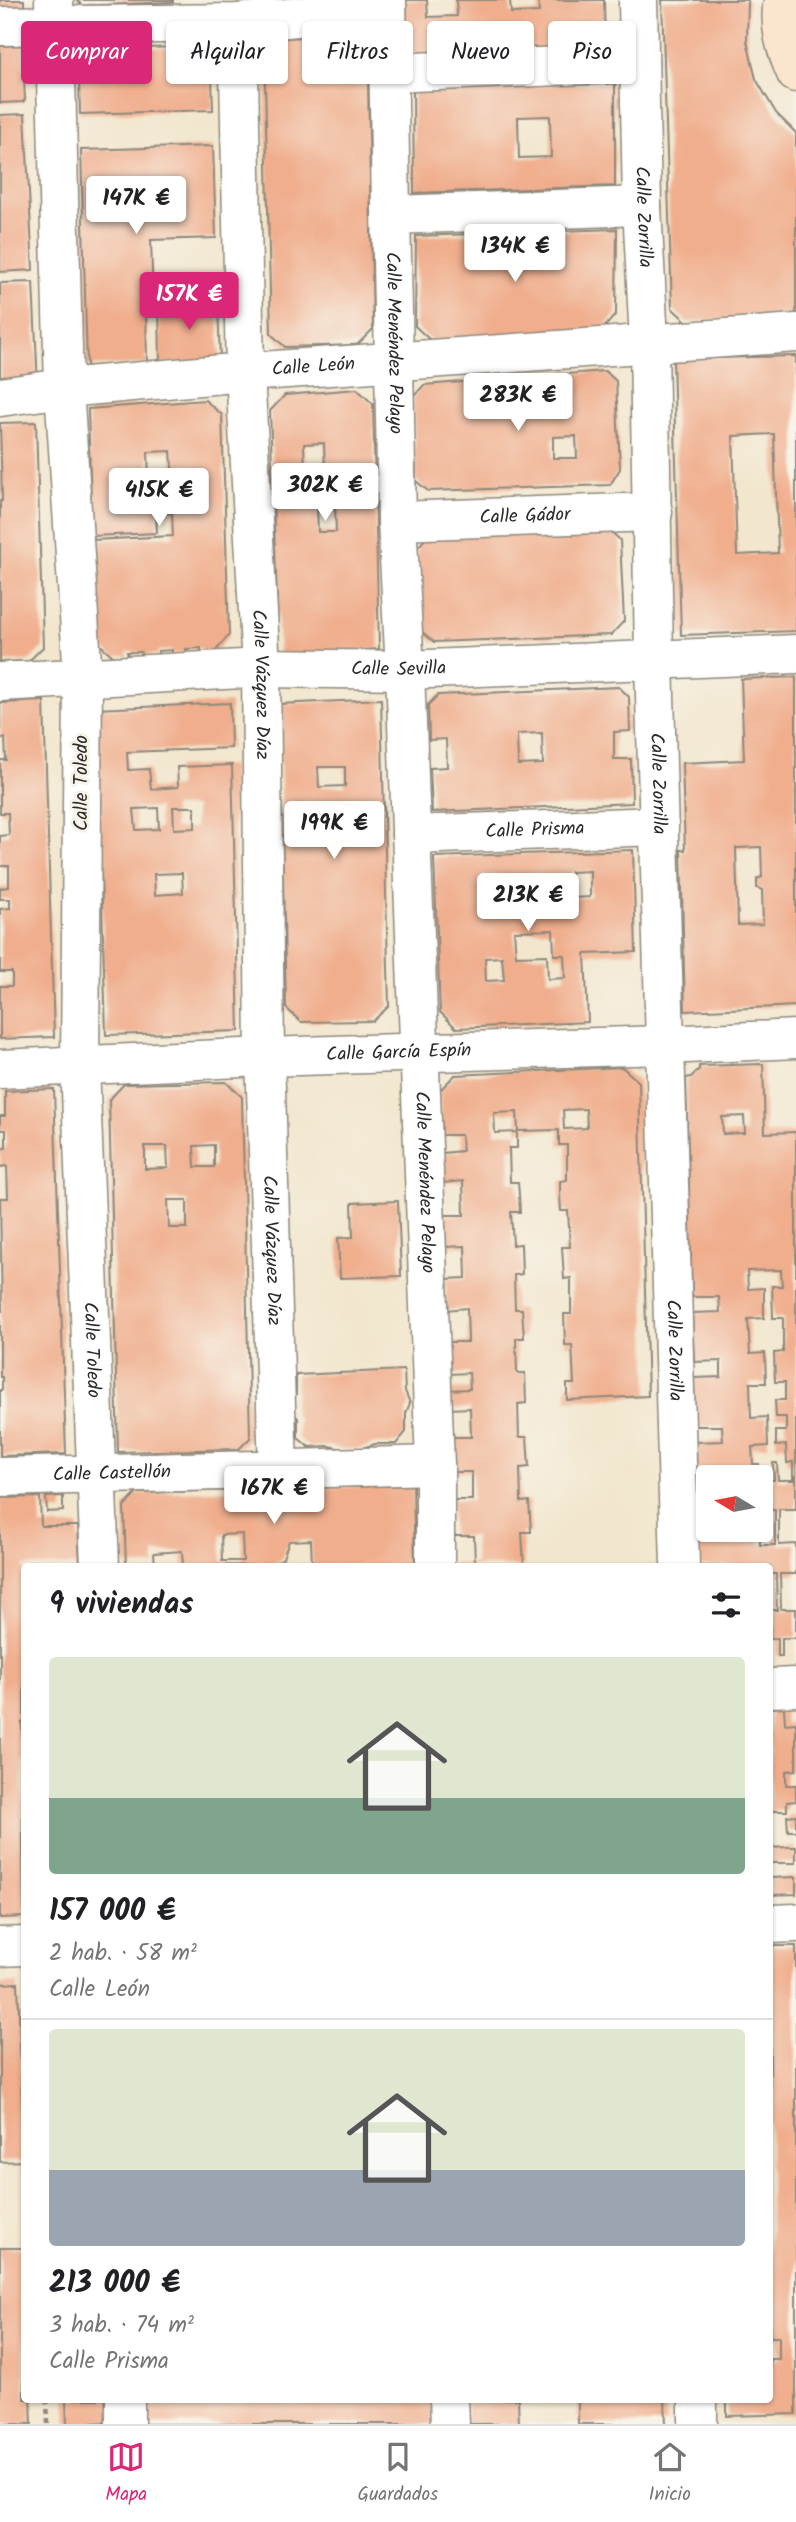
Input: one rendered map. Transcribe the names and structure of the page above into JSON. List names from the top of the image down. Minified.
{"streets":{"street":["Calle Zorrilla","Calle Menéndez Pelayo","Calle León","Calle Gádor","Calle Sevilla","Calle Vázquez Díaz","Calle Toledo","Calle Prisma","Calle García Espín","Calle Castellón"]},"crossings":[["Calle Zorrilla","Calle León"],["Calle Zorrilla","Calle Gádor"],["Calle Zorrilla","Calle Sevilla"],["Calle Zorrilla","Calle Prisma"],["Calle Zorrilla","Calle García Espín"],["Calle Menéndez Pelayo","Calle León"],["Calle Menéndez Pelayo","Calle Gádor"],["Calle Menéndez Pelayo","Calle Sevilla"],["Calle Menéndez Pelayo","Calle Prisma"],["Calle Menéndez Pelayo","Calle García Espín"],["Calle Menéndez Pelayo","Calle Castellón"],["Calle León","Calle Vázquez Díaz"],["Calle León","Calle Toledo"],["Calle Sevilla","Calle Vázquez Díaz"],["Calle Sevilla","Calle Toledo"],["Calle Vázquez Díaz","Calle García Espín"],["Calle Vázquez Díaz","Calle Castellón"],["Calle Toledo","Calle García Espín"],["Calle Toledo","Calle Castellón"]],"north":"left","page":{"chip":["Comprar","Alquilar","Filtros","Nuevo","Piso"],"price":["147K €","134K €","157K €","283K €","302K €","415K €","199K €","213K €","167K €"],"heading":"9 viviendas","list":[{"name":"157 000 €","note":"2 hab. · 58 m² · Calle León"},{"name":"213 000 €","note":"3 hab. · 74 m² · Calle Prisma"}],"tabs":["Mapa","Guardados","Inicio"]}}
